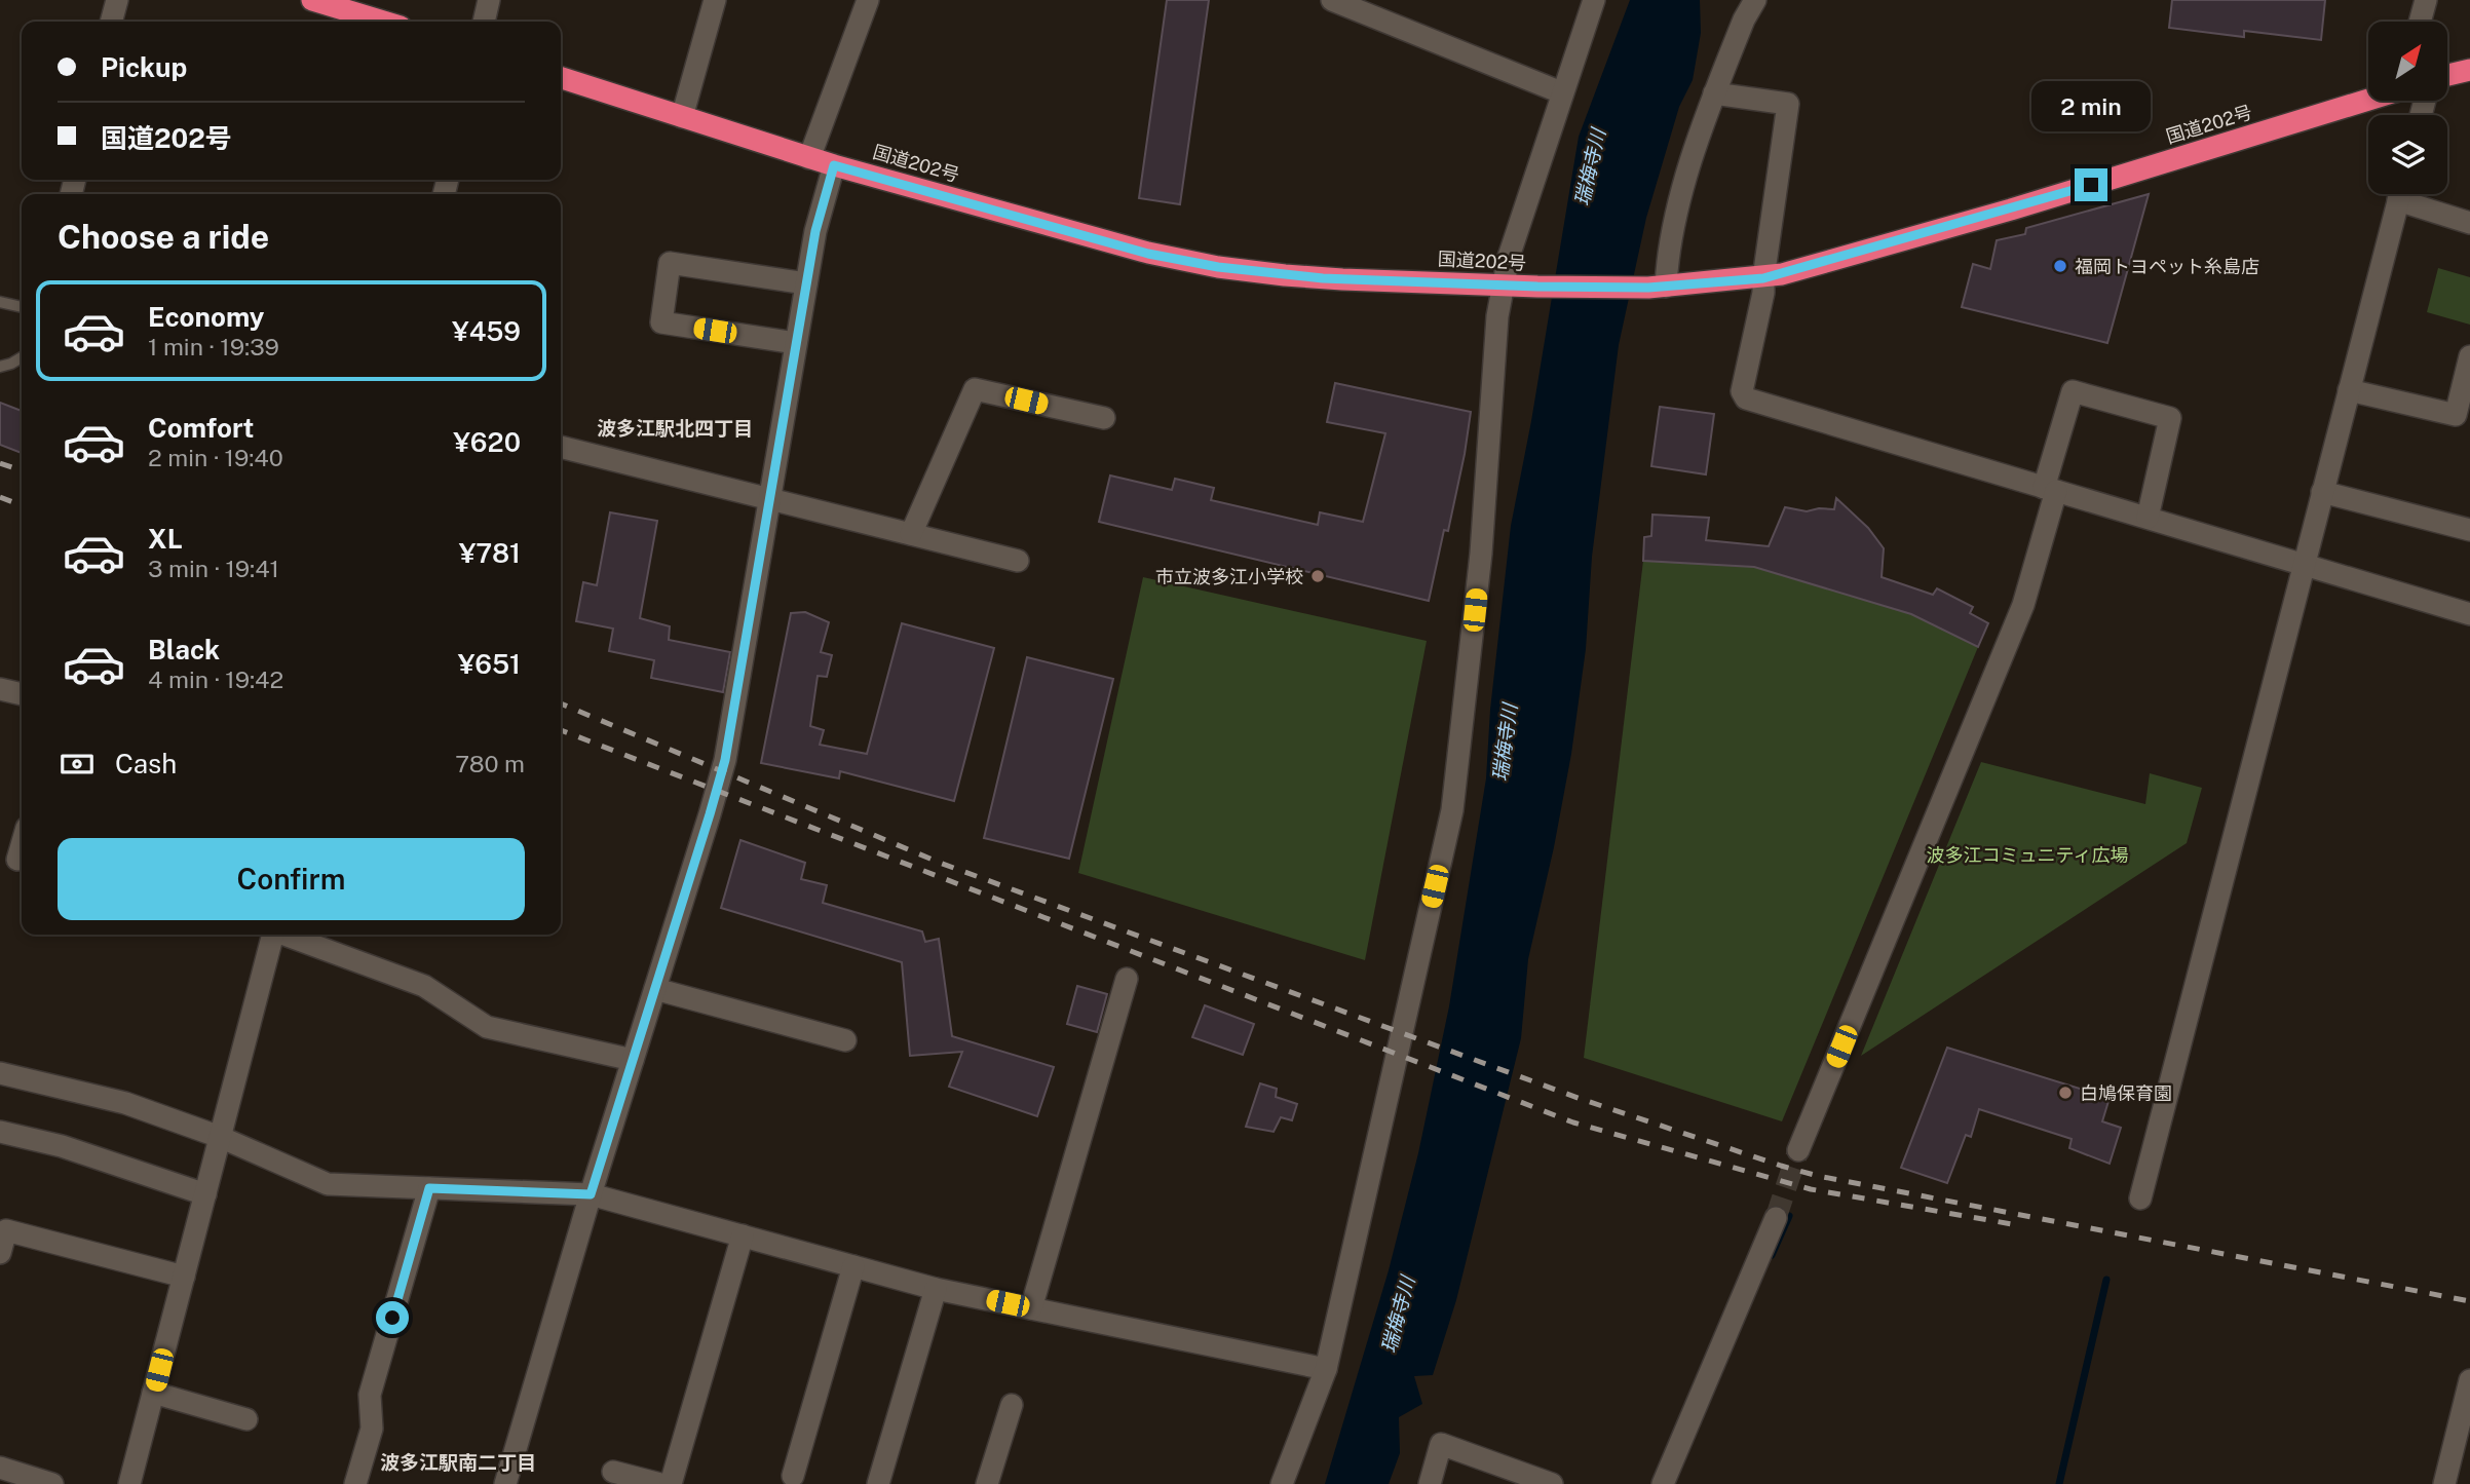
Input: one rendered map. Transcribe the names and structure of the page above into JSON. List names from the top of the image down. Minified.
{"streets":{"highway":["国道202号"]},"districts":["波多江駅北四丁目","波多江駅南二丁目"],"water":["瑞梅寺川"],"parks":["波多江コミュニティ広場"],"places":["福岡トヨペット糸島店","市立波多江小学校","白鳩保育園"],"north":"top right","page":{"banner":["Pickup","国道202号"],"bubble":"2 min","heading":"Choose a ride","list":[{"name":"Economy","note":"1 min · 19:39","value":"¥459"},{"name":"Comfort","note":"2 min · 19:40","value":"¥620"},{"name":"XL","note":"3 min · 19:41","value":"¥781"},{"name":"Black","note":"4 min · 19:42","value":"¥651"}],"pay":["Cash","780 m"],"buttons":"Confirm"}}
